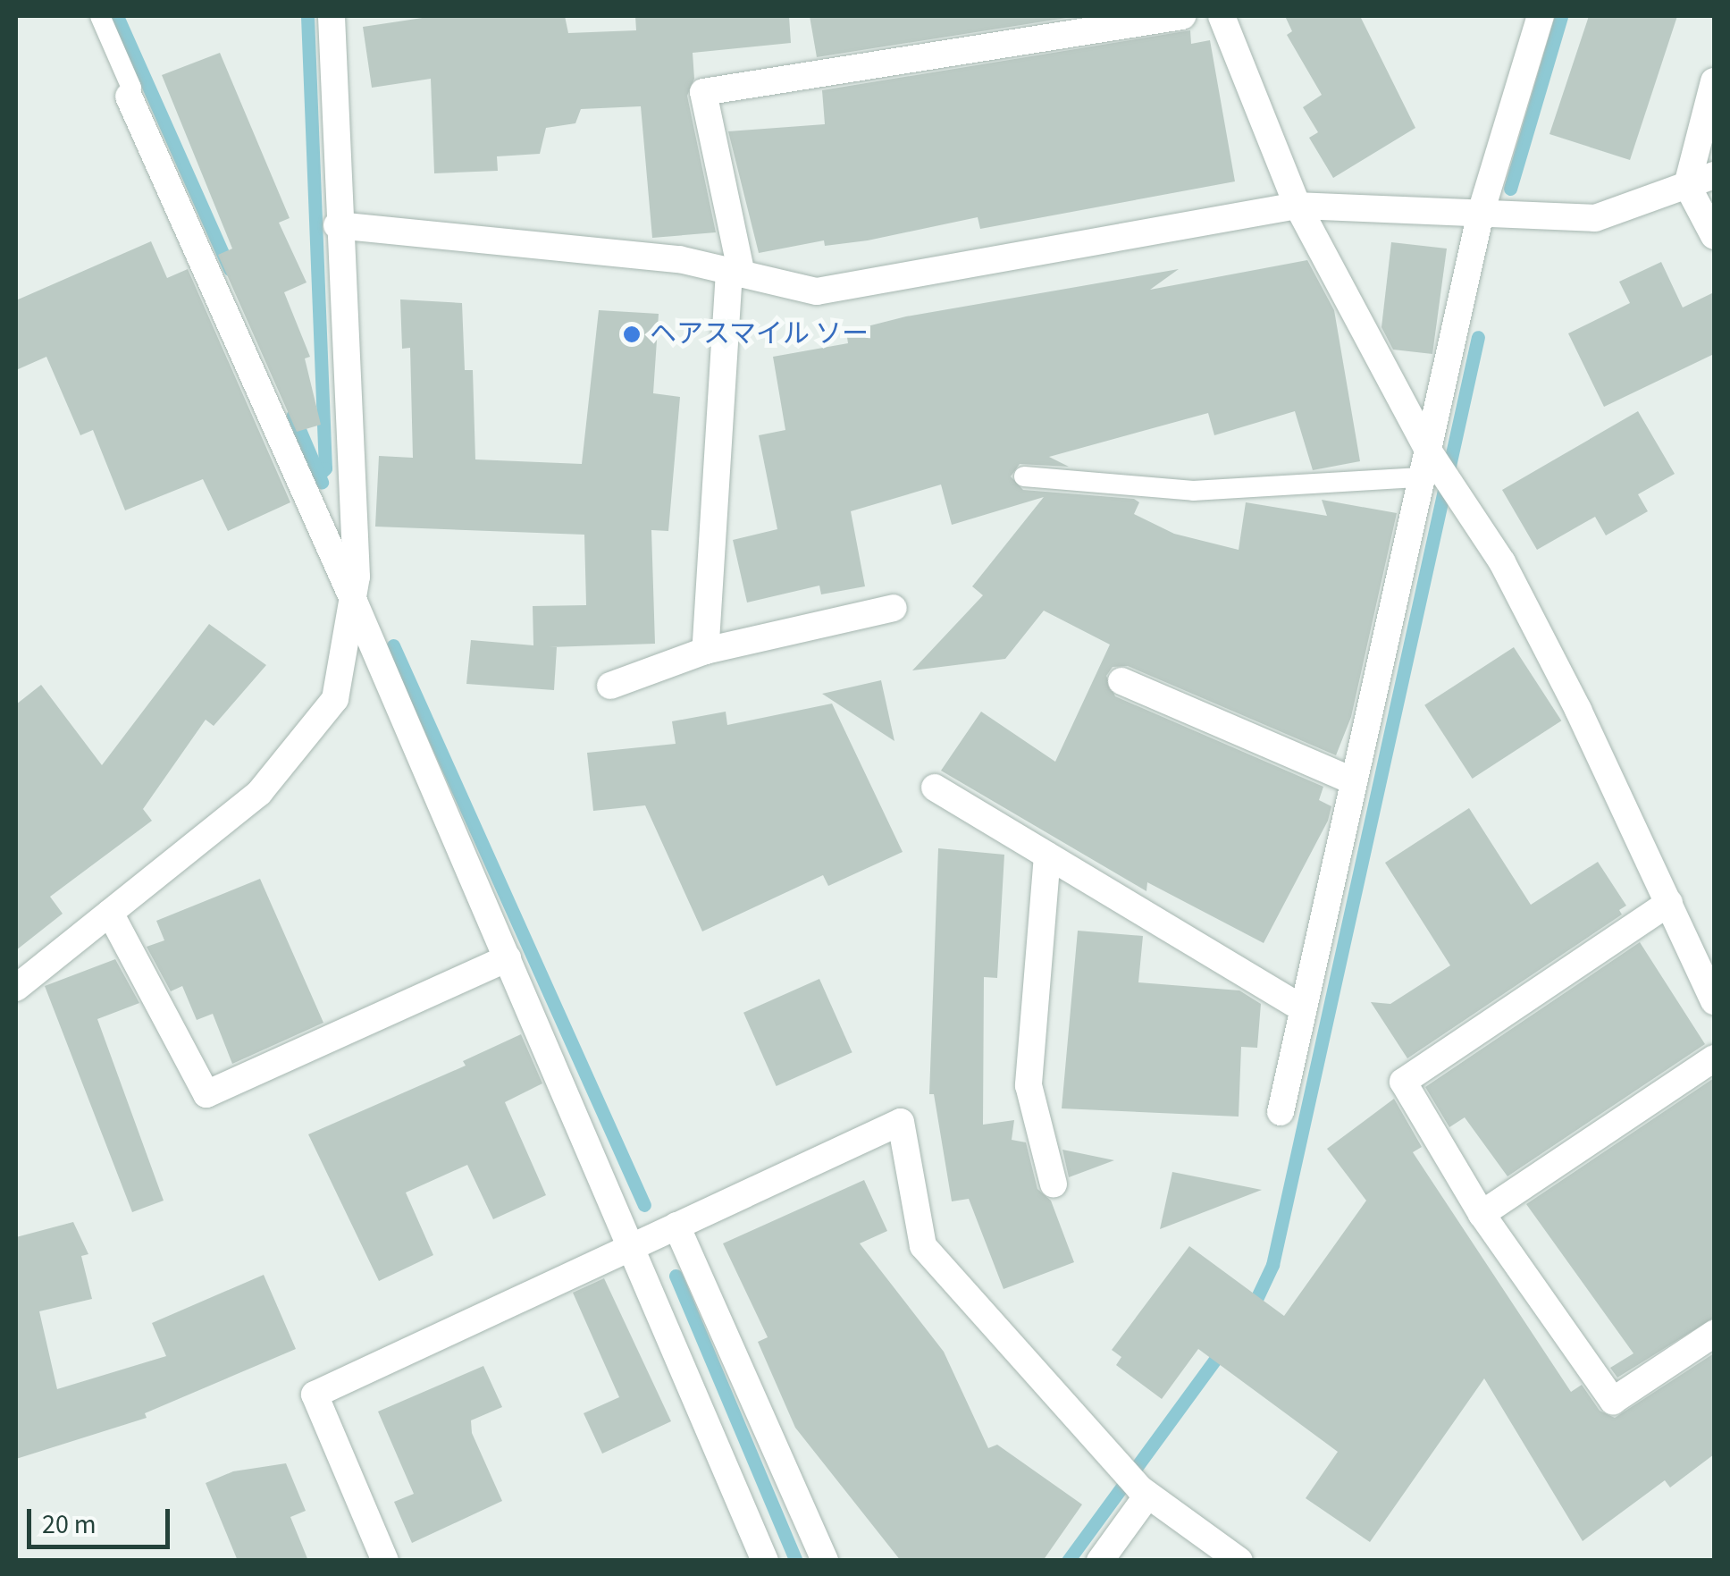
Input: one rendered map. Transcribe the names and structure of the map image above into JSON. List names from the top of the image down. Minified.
{"places":["ヘアスマイル ソー"],"scale_bar":"20 m"}
